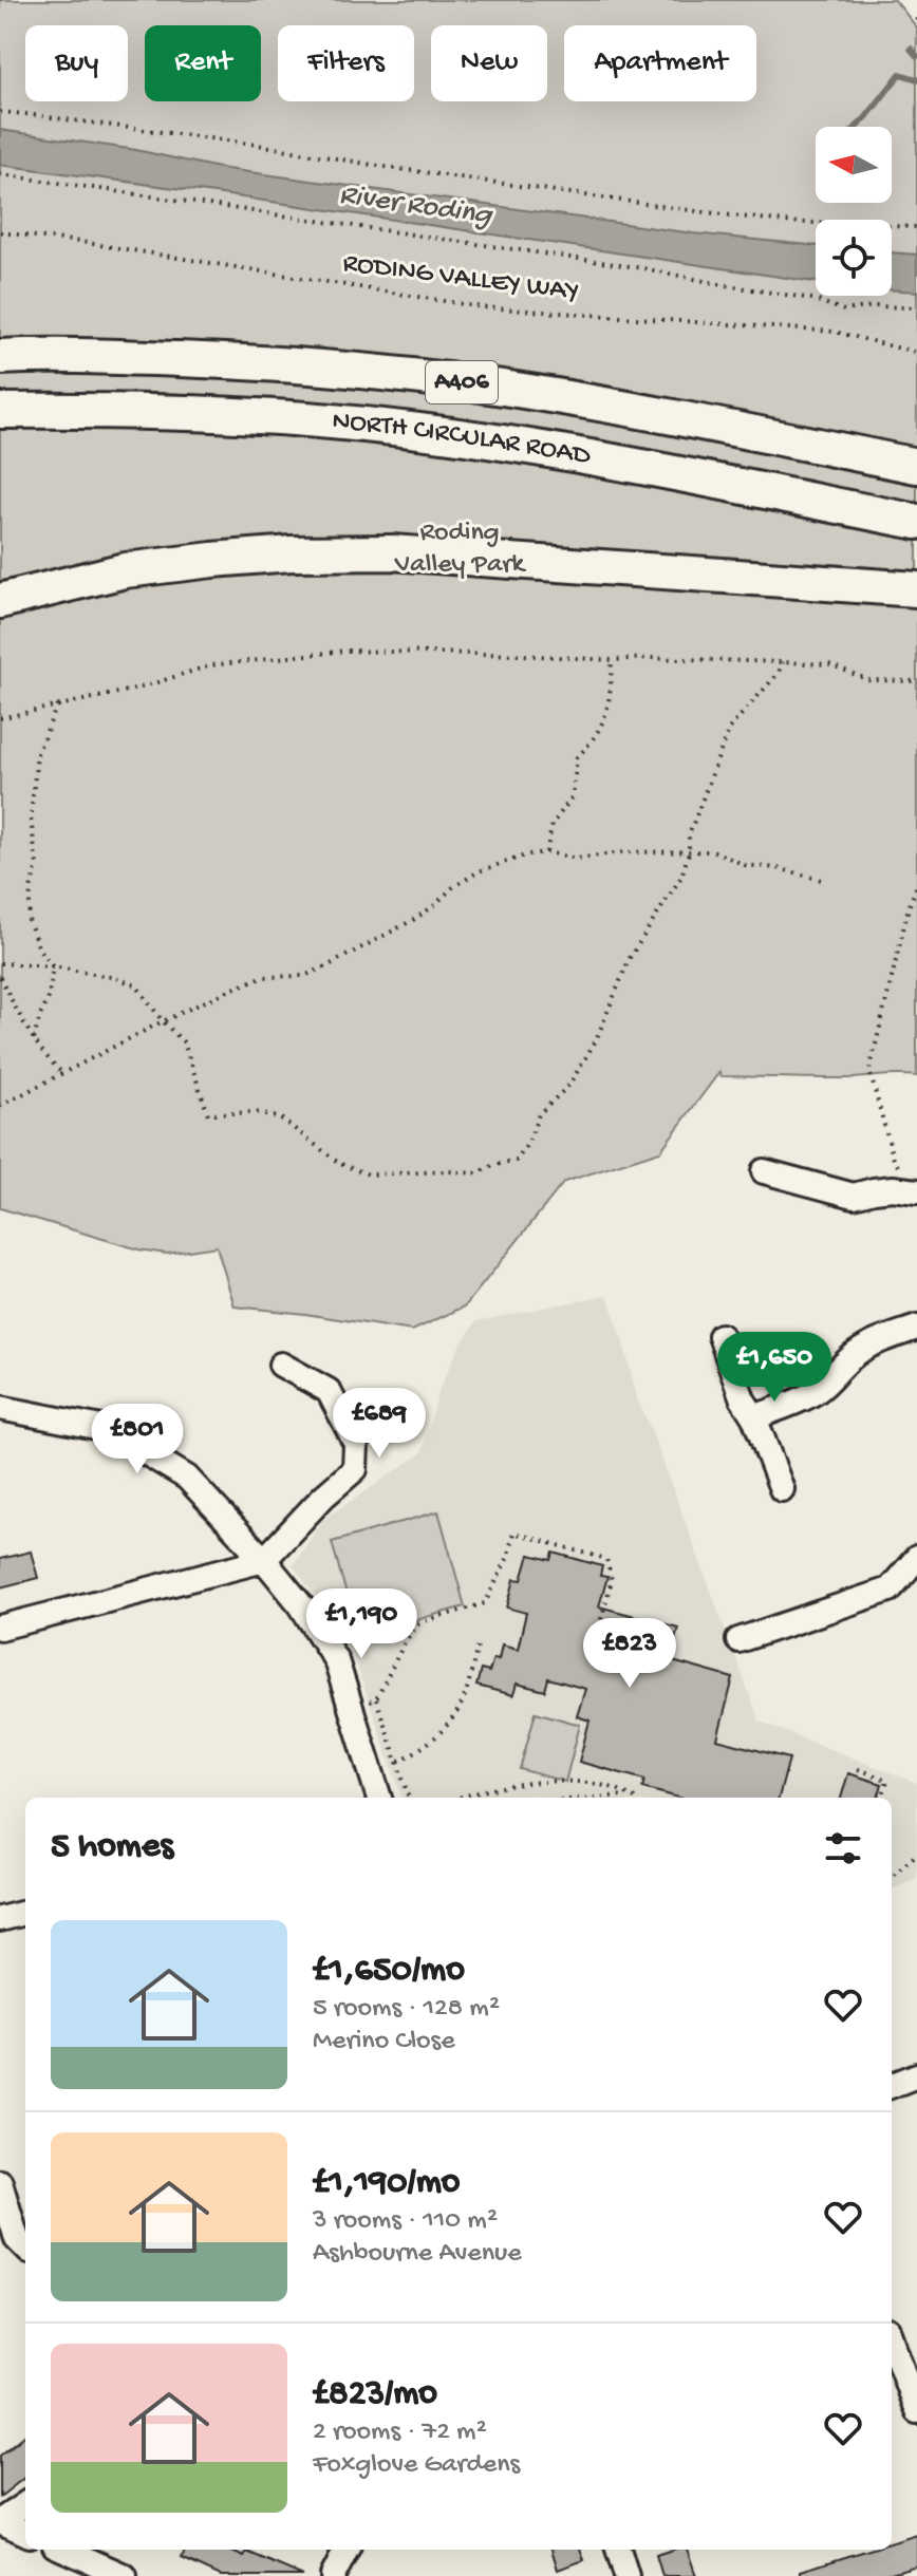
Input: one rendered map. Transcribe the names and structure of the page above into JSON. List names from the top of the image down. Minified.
{"streets":{"highway":["A406","NORTH CIRCULAR ROAD"],"path":["RODING VALLEY WAY"]},"water":["River Roding"],"parks":["Roding Valley Park"],"north":"left","page":{"chip":["Buy","Rent","Filters","New","Apartment"],"price":["£1,650","£689","£801","£1,190","£823"],"heading":"5 homes","list":[{"name":"£1,650/mo","note":"5 rooms · 128 m² · Merino Close"},{"name":"£1,190/mo","note":"3 rooms · 110 m² · Ashbourne Avenue"},{"name":"£823/mo","note":"2 rooms · 72 m² · Foxglove Gardens"}]}}
